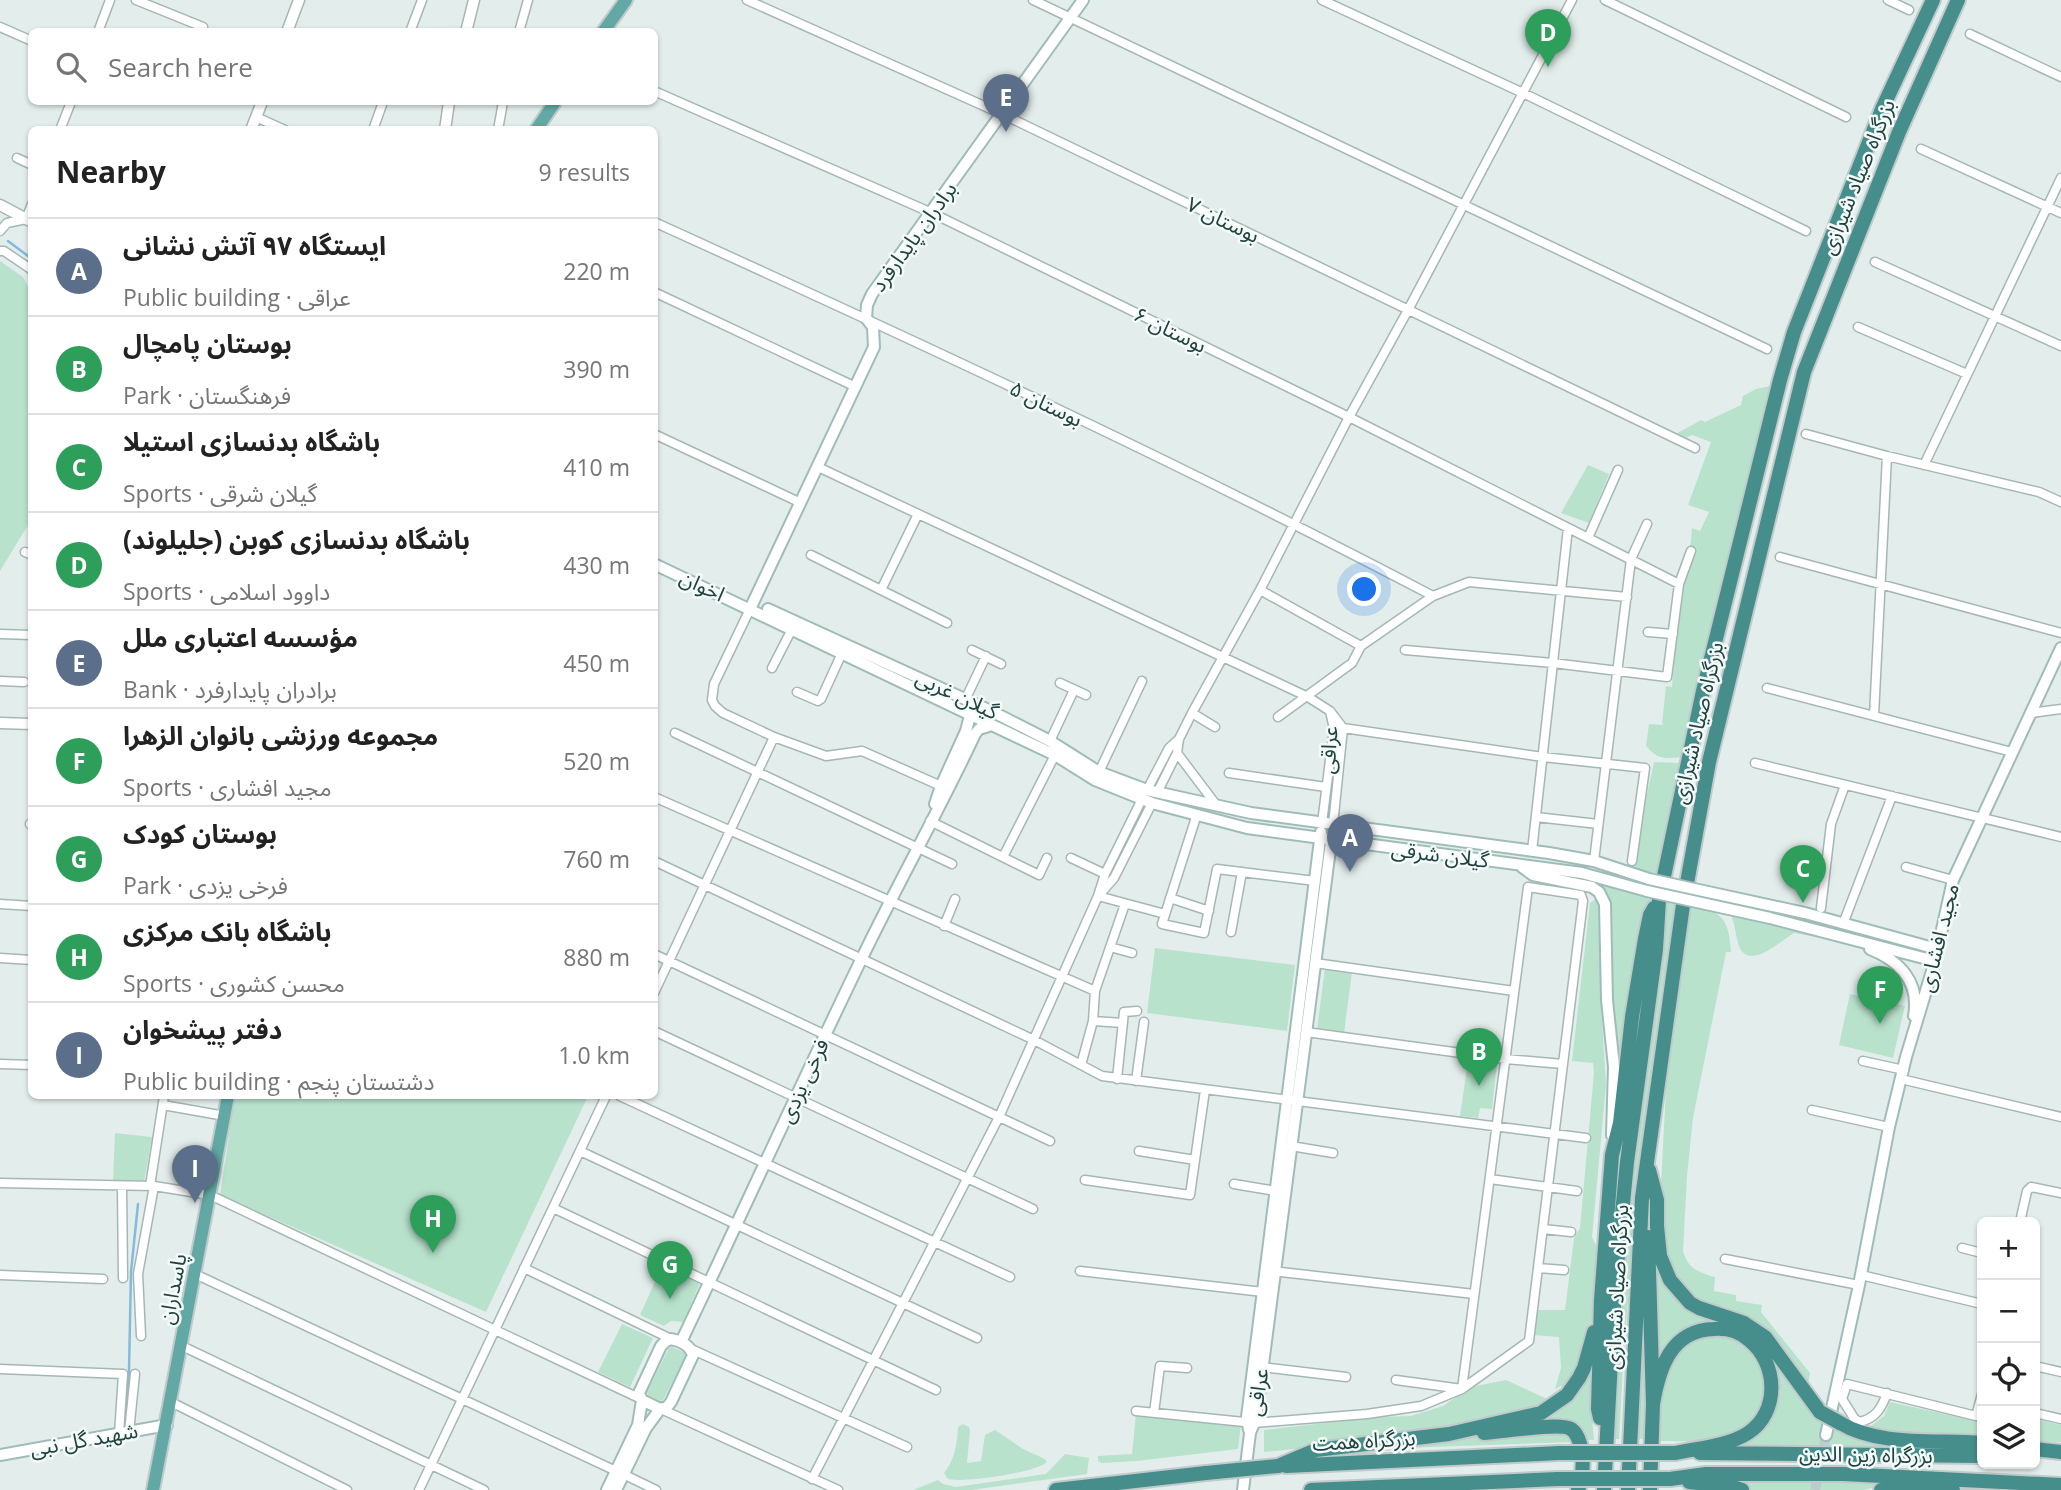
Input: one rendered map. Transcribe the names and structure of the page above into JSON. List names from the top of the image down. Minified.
{"streets":{"highway":["بزرگراه صیاد شیرازی","بزرگراه همت","بزرگراه زین الدین"],"main road":["برادران پایدارفرد","اخوان","گیلان غربی","عراقی","گیلان شرقی","مجید افشاری","فرخی یزدی","پاسداران","شهید گل نبی"],"street":["بوستان ۷","بوستان ۶","بوستان ۵"]},"crossings":[["بوستان ۷","برادران پایدارفرد"],["برادران پایدارفرد","بوستان ۶"],["برادران پایدارفرد","بوستان ۵"],["برادران پایدارفرد","اخوان"],["برادران پایدارفرد","گیلان غربی"],["اخوان","گیلان غربی"],["گیلان غربی","گیلان شرقی"],["گیلان غربی","فرخی یزدی"],["عراقی","گیلان شرقی"],["پاسداران","شهید گل نبی"],["بزرگراه همت","بزرگراه زین الدین"]],"page":{"pins":["D","E","A","C","F","B","I","H","G"],"search":"Search here","heading":["Nearby","9 results"],"list":[{"mark":"A","name":"ایستگاه ۹۷ آتش نشانی","note":"Public building · عراقی","value":"220 m"},{"mark":"B","name":"بوستان پامچال","note":"Park · فرهنگستان","value":"390 m"},{"mark":"C","name":"باشگاه بدنسازی استیلا","note":"Sports · گیلان شرقی","value":"410 m"},{"mark":"D","name":"باشگاه بدنسازی کوبن (جلیلوند)","note":"Sports · داوود اسلامی","value":"430 m"},{"mark":"E","name":"مؤسسه اعتباری ملل","note":"Bank · برادران پایدارفرد","value":"450 m"},{"mark":"F","name":"مجموعه ورزشی بانوان الزهرا","note":"Sports · مجید افشاری","value":"520 m"},{"mark":"G","name":"بوستان کودک","note":"Park · فرخی یزدی","value":"760 m"},{"mark":"H","name":"باشگاه بانک مرکزی","note":"Sports · محسن کشوری","value":"880 m"},{"mark":"I","name":"دفتر پیشخوان","note":"Public building · دشتستان پنجم","value":"1.0 km"}],"map_buttons":["+","−"]}}
